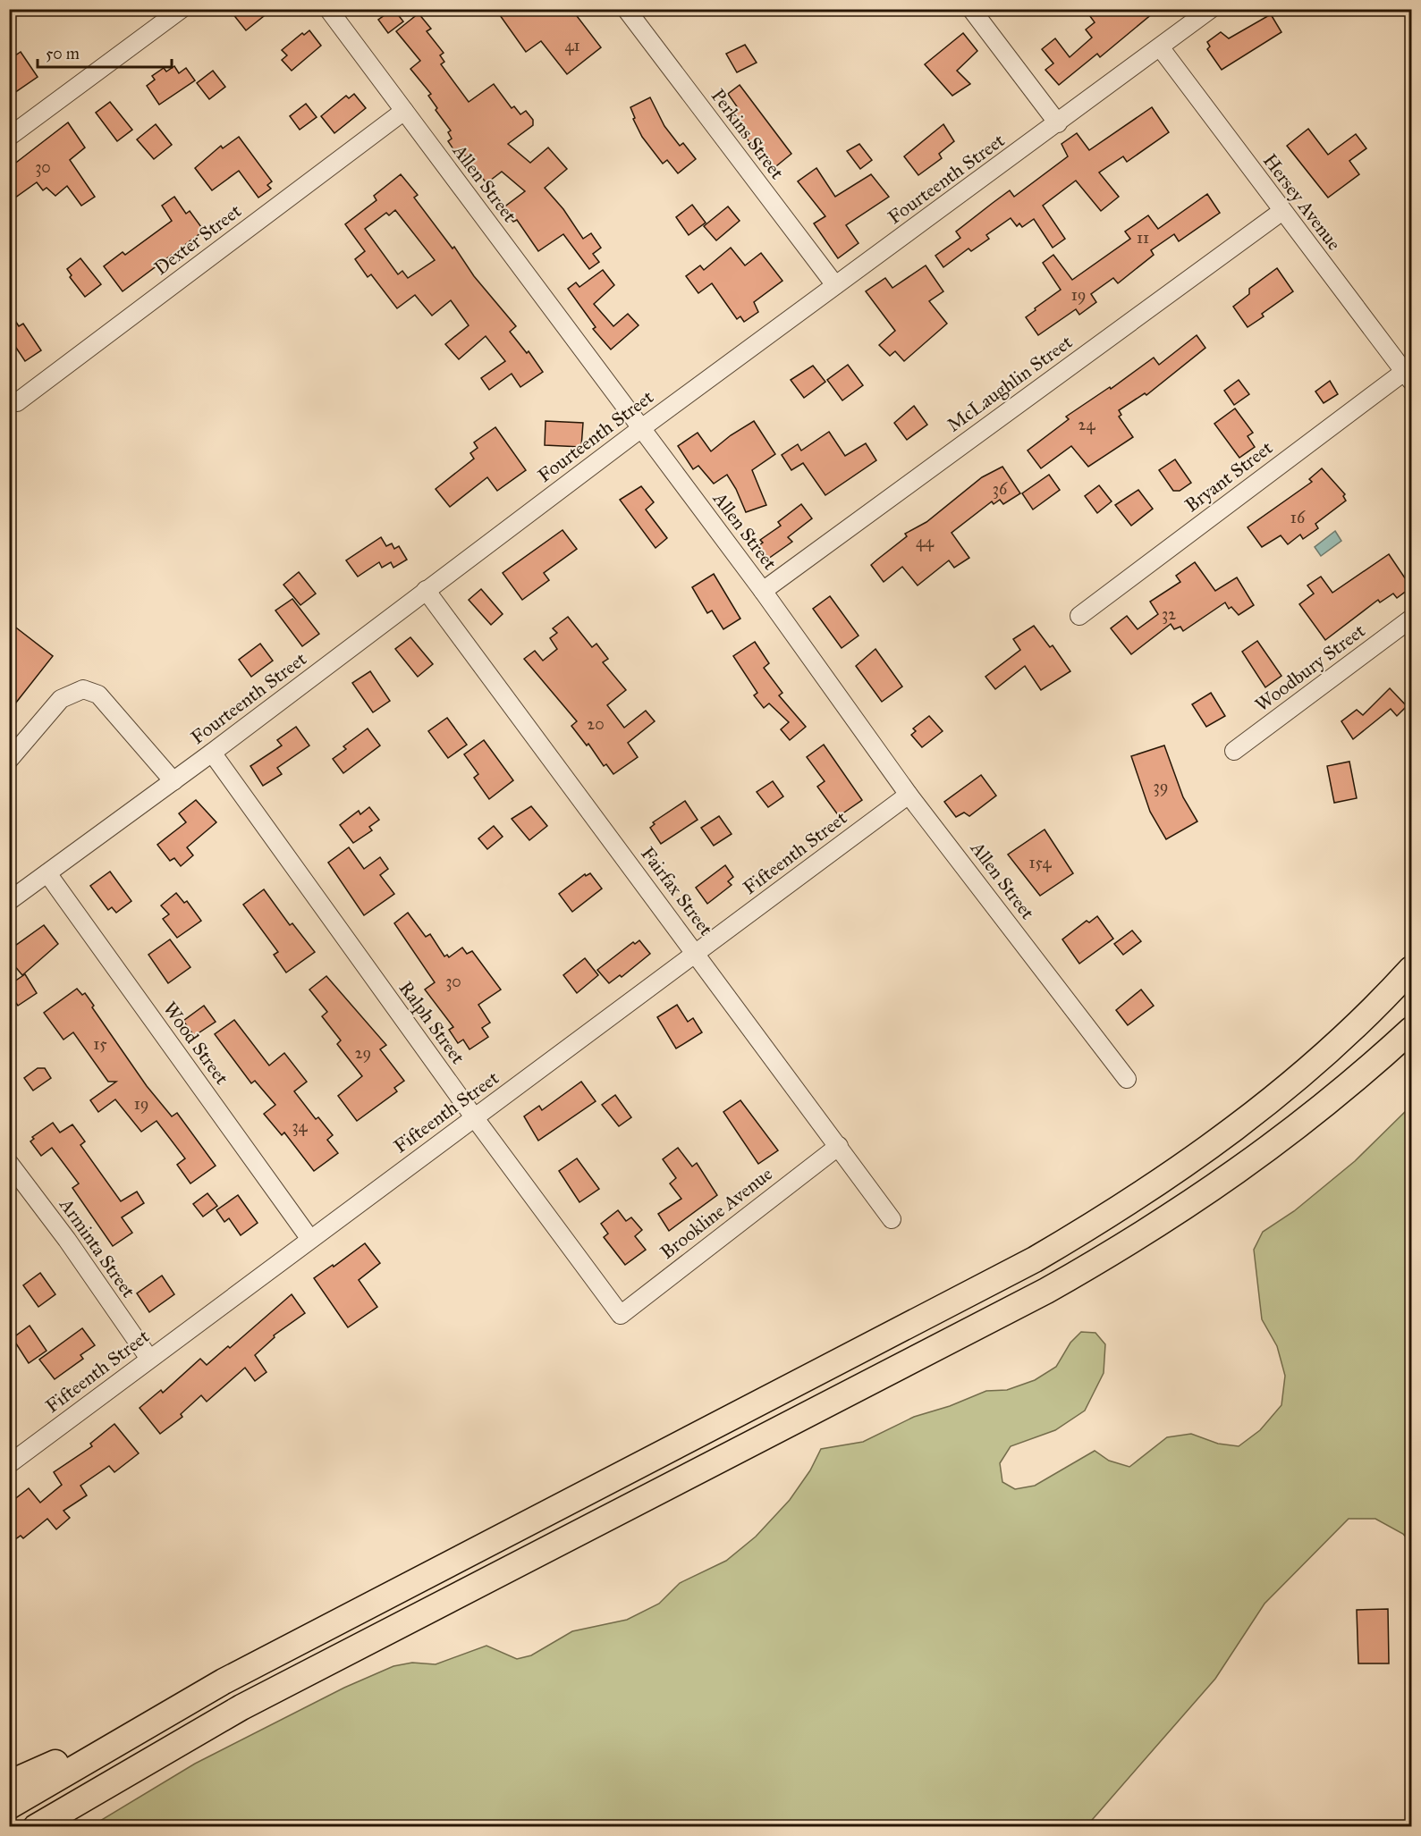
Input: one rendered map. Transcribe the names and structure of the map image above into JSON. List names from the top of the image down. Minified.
{"streets":{"street":["Perkins Street","Fourteenth Street","Allen Street","Hersey Avenue","Dexter Street","McLaughlin Street","Bryant Street","Woodbury Street","Fifteenth Street","Fairfax Street","Ralph Street","Wood Street","Brookline Avenue","Arminta Street"]},"crossings":[["Perkins Street","Fourteenth Street"],["Fourteenth Street","Allen Street"],["Fourteenth Street","Hersey Avenue"],["Fourteenth Street","Fairfax Street"],["Fourteenth Street","Ralph Street"],["Fourteenth Street","Wood Street"],["Allen Street","Dexter Street"],["Allen Street","McLaughlin Street"],["Allen Street","Fifteenth Street"],["Hersey Avenue","McLaughlin Street"],["Hersey Avenue","Bryant Street"],["Fifteenth Street","Fairfax Street"],["Fifteenth Street","Ralph Street"],["Fifteenth Street","Wood Street"],["Fifteenth Street","Arminta Street"],["Fairfax Street","Brookline Avenue"],["Ralph Street","Brookline Avenue"]],"house_numbers":["41","30","11","19","24","36","16","44","32","20","39","154","30","15","29","19","34"],"scale_bar":"50 m"}
